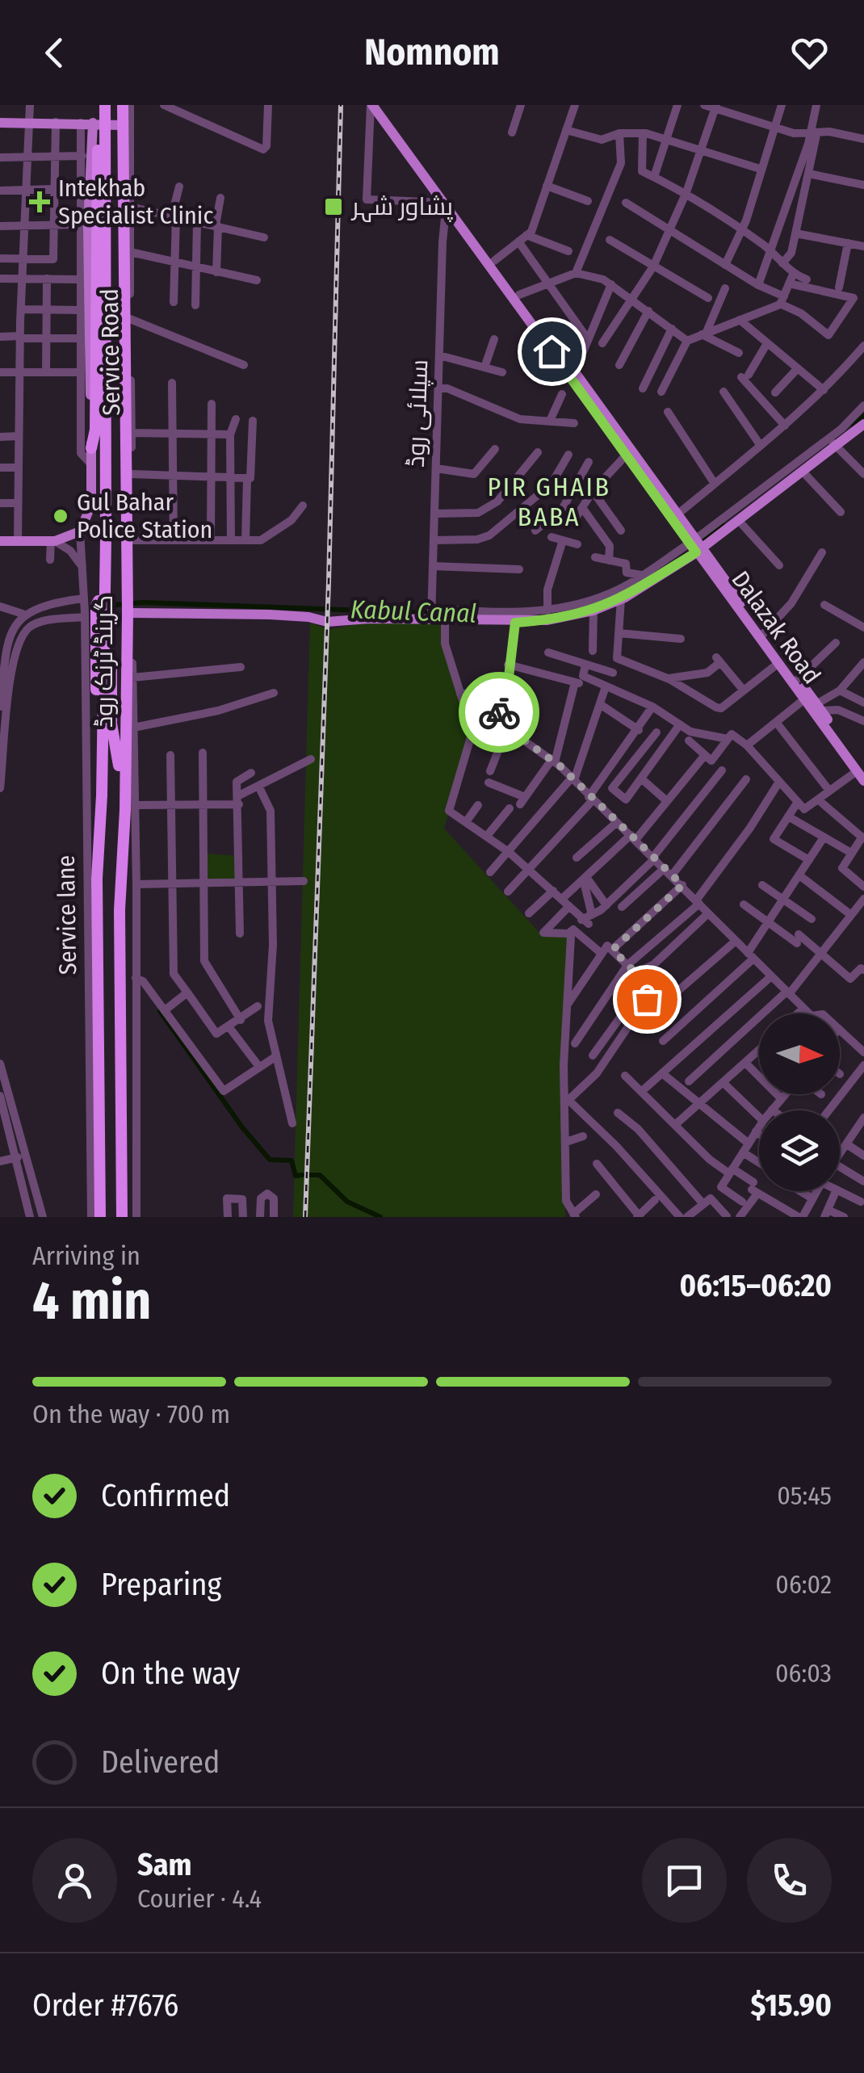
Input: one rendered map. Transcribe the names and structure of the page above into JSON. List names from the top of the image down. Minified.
{"streets":{"highway":["گرینڈ ٹرنک روڈ"],"main road":["Dalazak Road"],"street":["Service Road","سپلائی روڈ","Service lane"]},"crossings":[["Service Road","گرینڈ ٹرنک روڈ"],["سپلائی روڈ","Dalazak Road"],["گرینڈ ٹرنک روڈ","Service lane"]],"districts":["PIR GHAIB BABA"],"water":["Kabul Canal"],"places":{"health":["Intekhab Specialist Clinic"],"transit":["پشاور شہر"],"other":["Gul Bahar Police Station"]},"north":"right","page":{"header":"Nomnom","heading":["4 min","Arriving in","06:15–06:20"],"panel":["Sam","Courier · 4.4","Order #7676","$15.90"],"bar":"On the way · 700 m","list":[["Confirmed","05:45"],["Preparing","06:02"],["On the way","06:03"],"Delivered"]}}
